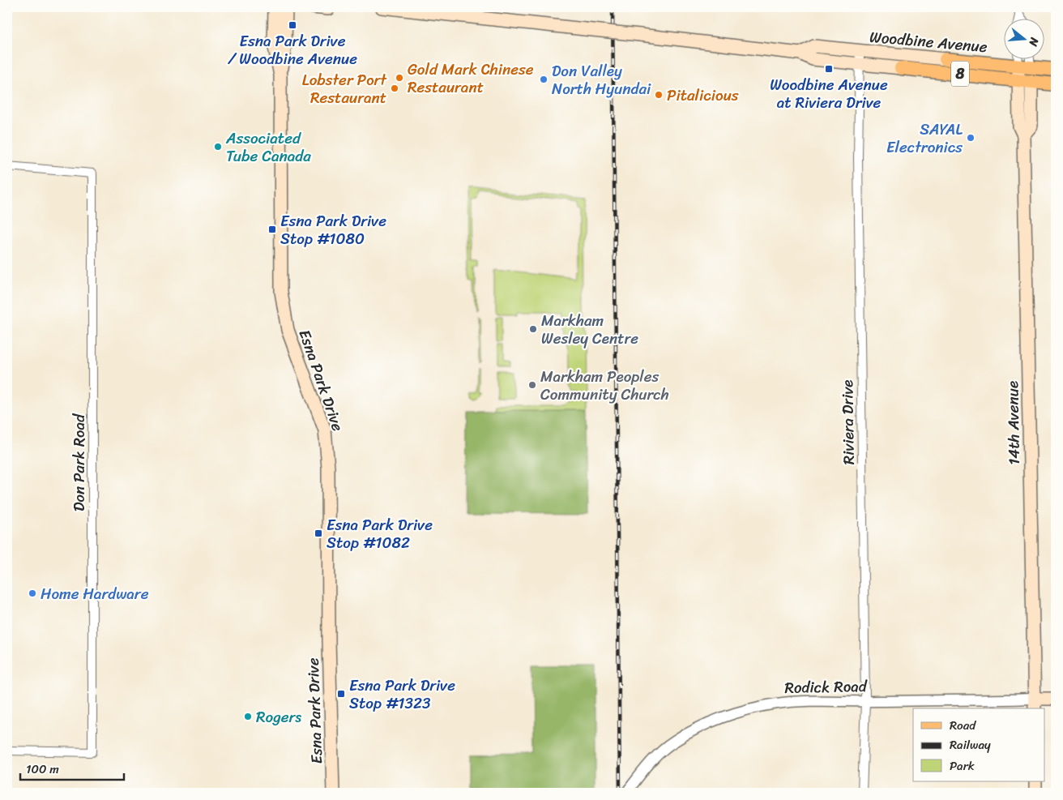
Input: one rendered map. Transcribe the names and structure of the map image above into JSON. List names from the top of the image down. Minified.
{"streets":{"main road":["Woodbine Avenue","8","Esna Park Drive","14th Avenue","Rodick Road"],"street":["Riviera Drive","Don Park Road"]},"crossings":[["Woodbine Avenue","Riviera Drive"],["Woodbine Avenue","14th Avenue"],["Riviera Drive","Rodick Road"],["14th Avenue","Rodick Road"]],"places":{"transit":["Esna Park Drive / Woodbine Avenue","Woodbine Avenue at Riviera Drive","Esna Park Drive Stop #1080","Esna Park Drive Stop #1082","Esna Park Drive Stop #1323"],"other":["Gold Mark Chinese Restaurant","Don Valley North Hyundai","Lobster Port Restaurant","Pitalicious","SAYAL Electronics","Associated Tube Canada","Markham Wesley Centre","Markham Peoples Community Church","Home Hardware","Rogers"]},"legend":["Road","Railway","Park"],"scale_bar":"100 m","north":"right"}
